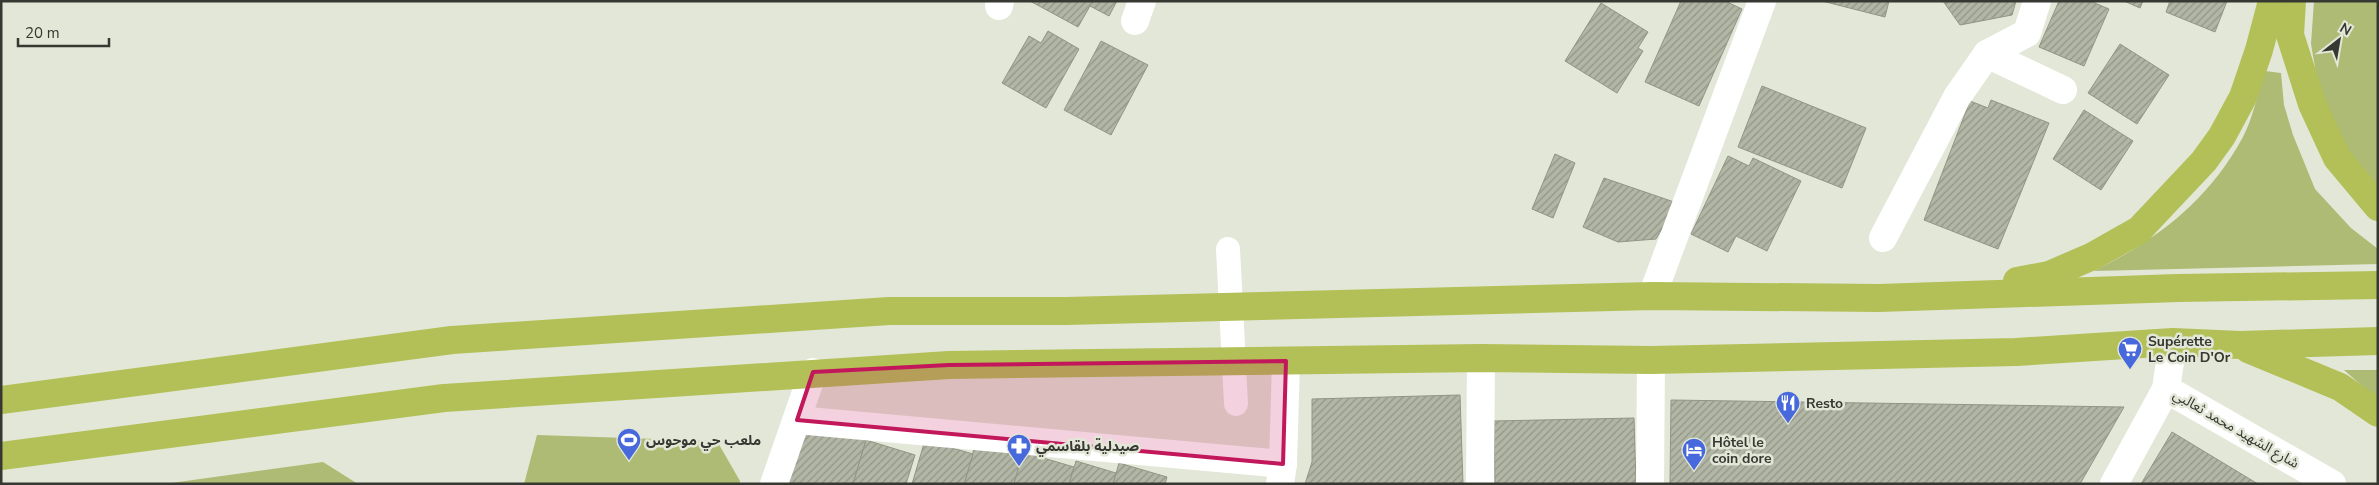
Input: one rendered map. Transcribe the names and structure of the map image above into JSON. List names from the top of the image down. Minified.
{"streets":{"street":["شارع الشهيد محمد ثعالبي"]},"places":{"supermarket":["Supérette Le Coin D'Or"],"restaurant":["Resto"],"sports":["ملعب حي موحوس"],"pharmacy":["صيدلية بلقاسمي"],"hotel":["Hôtel le coin dore"]},"scale_bar":"20 m","north":"top right"}
